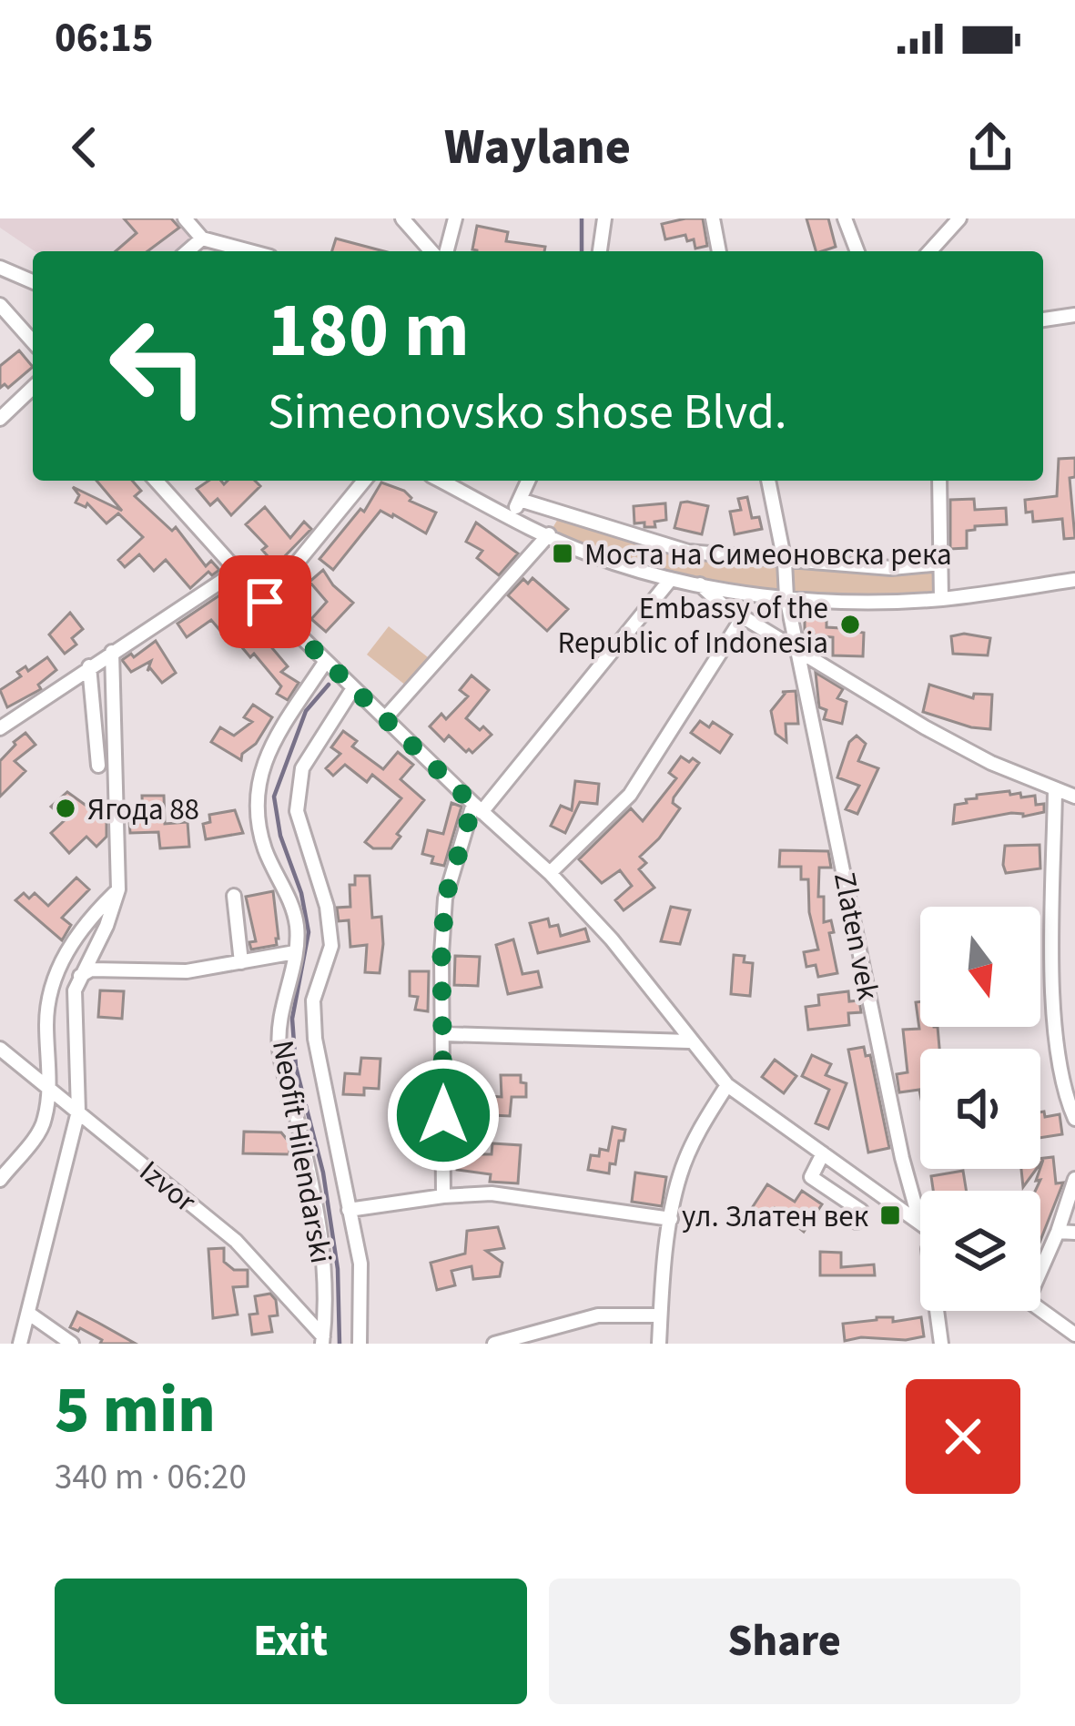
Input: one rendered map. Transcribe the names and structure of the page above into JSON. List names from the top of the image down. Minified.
{"streets":{"street":["Zlaten vek","Neofit Hilendarski","Izvor"]},"crossings":[["Neofit Hilendarski","Izvor"]],"places":{"transit":["Моста на Симеоновска река","ул. Златен век"],"other":["Embassy of the Republic of Indonesia","Ягода 88"]},"north":"bottom","page":{"status":"06:15","header":"Waylane","turn":["180 m","Simeonovsko shose Blvd."],"heading":["5 min","340 m · 06:20"],"buttons":["Exit","Share"]}}
